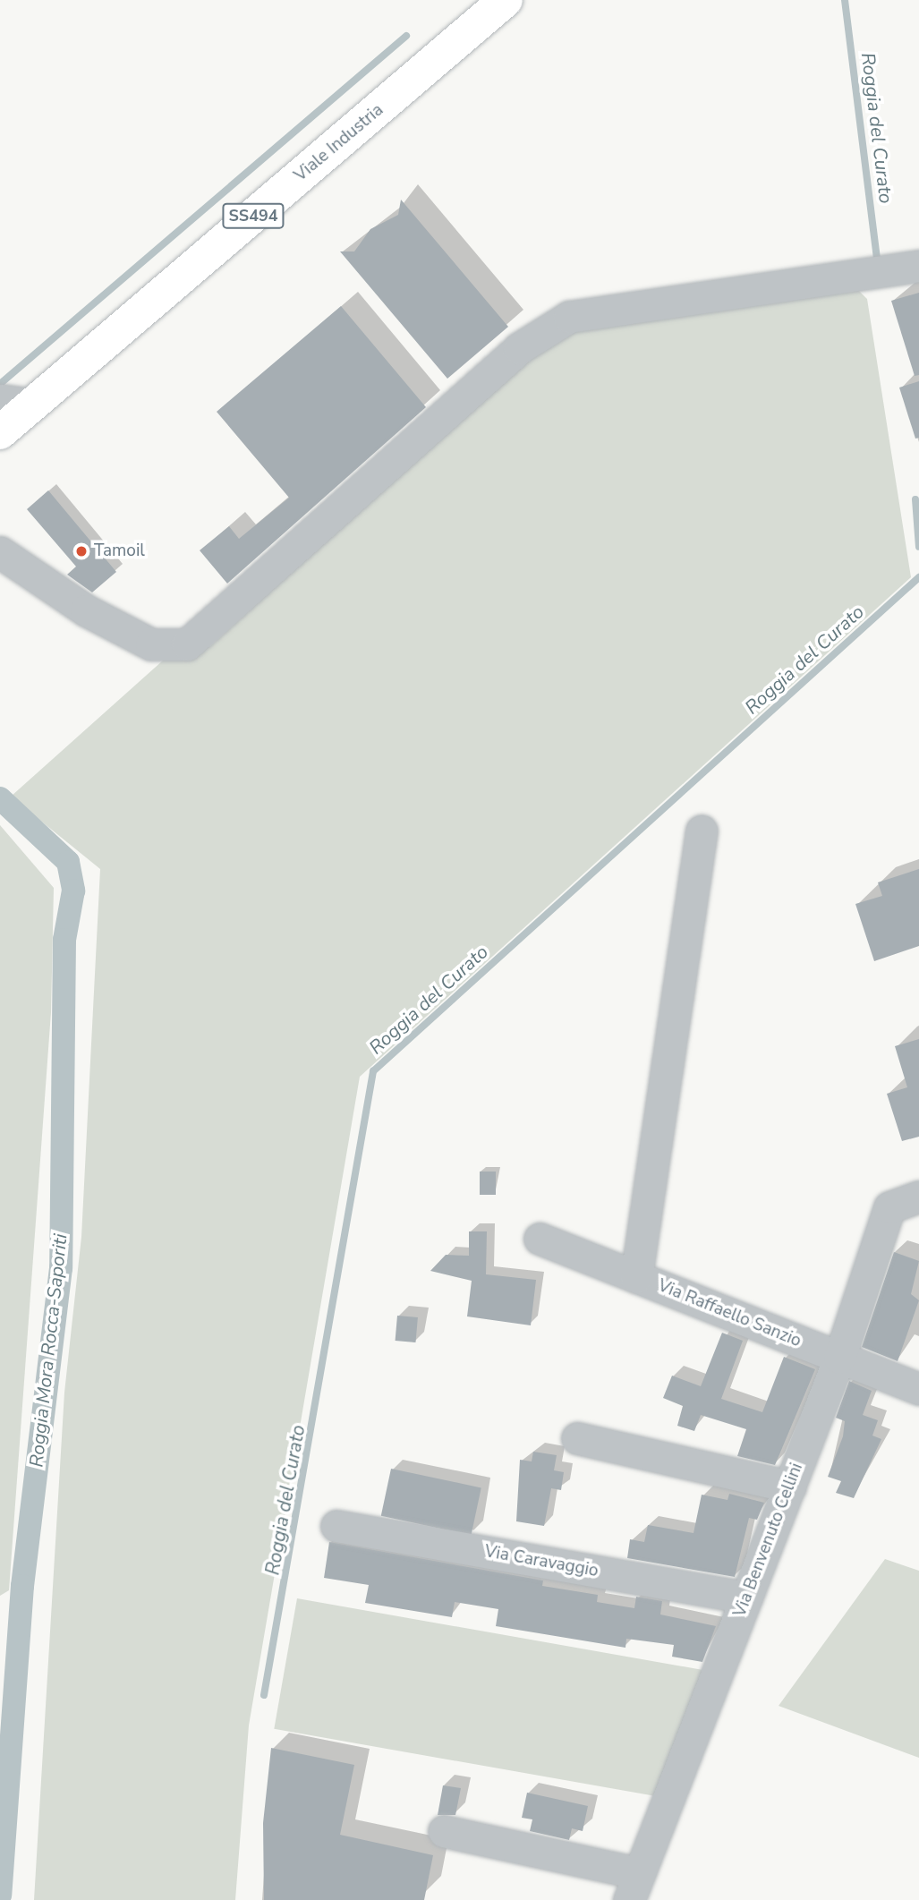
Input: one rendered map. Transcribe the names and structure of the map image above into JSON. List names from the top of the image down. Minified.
{"streets":{"main road":["Viale Industria","SS494"],"street":["Via Raffaello Sanzio","Via Benvenuto Cellini","Via Caravaggio"]},"crossings":[["Via Raffaello Sanzio","Via Benvenuto Cellini"],["Via Benvenuto Cellini","Via Caravaggio"]],"water":["Roggia del Curato","Roggia Mora Rocca-Saporiti"],"places":["Tamoil"]}
